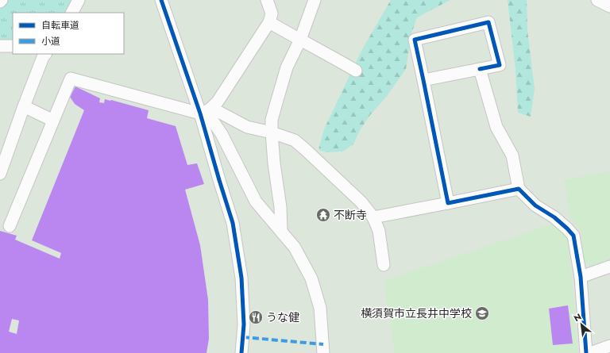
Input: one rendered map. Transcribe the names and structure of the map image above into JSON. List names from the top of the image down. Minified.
{"places":{"temple":["不断寺"],"school or university":["横須賀市立長井中学校"],"restaurant":["うな健"]},"legend":["自転車道","小道"],"north":"top left"}
